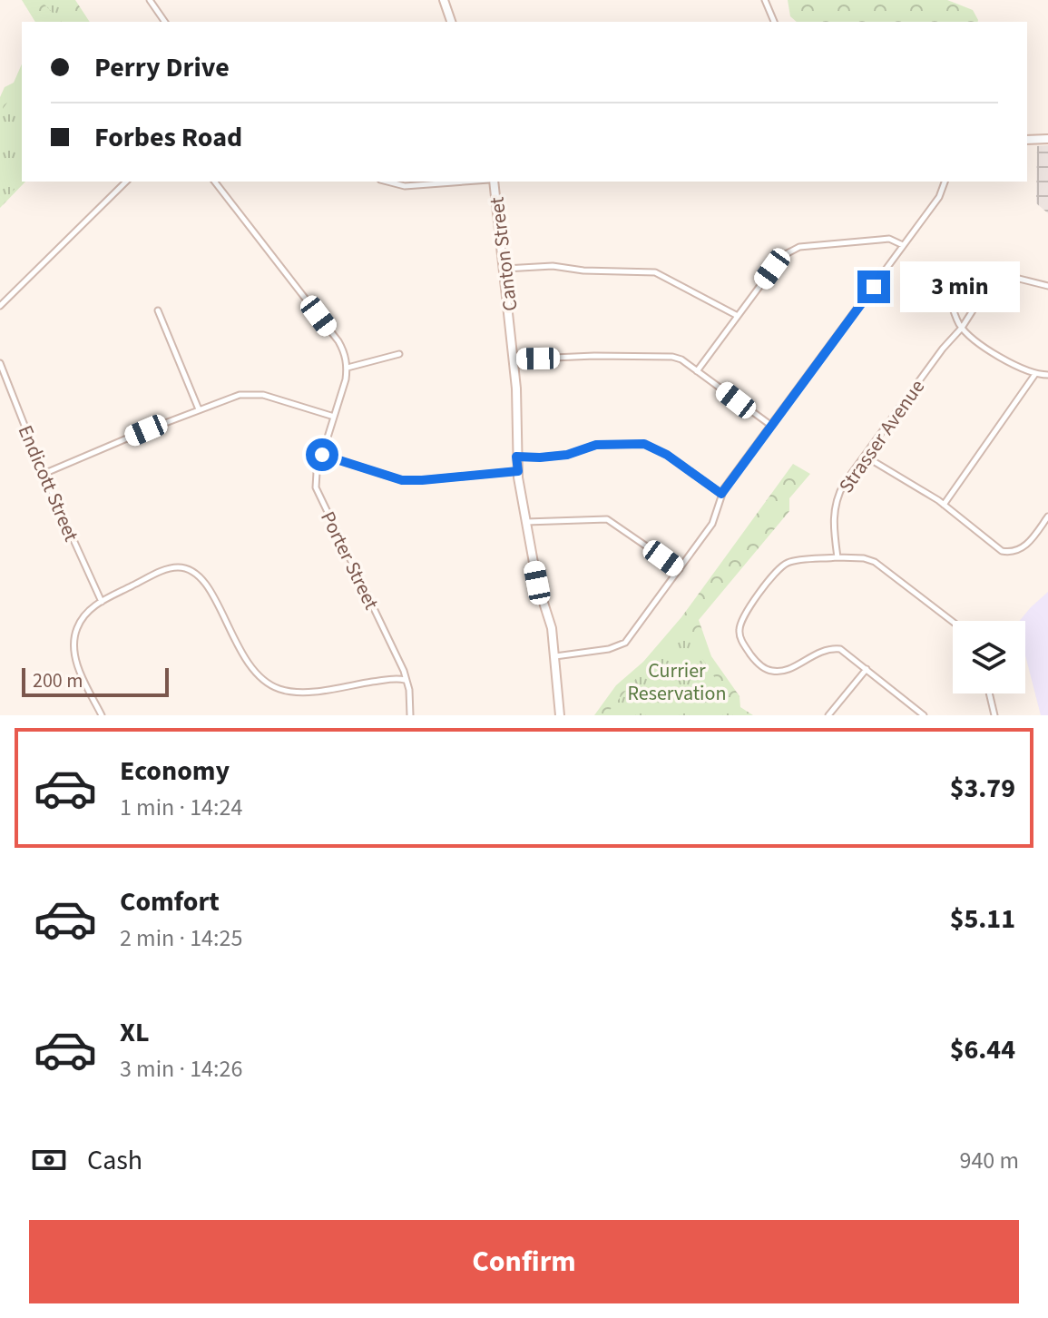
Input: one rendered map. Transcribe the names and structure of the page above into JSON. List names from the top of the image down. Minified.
{"streets":{"main road":["Canton Street"],"street":["Strasser Avenue","Endicott Street","Porter Street"]},"parks":["Currier Reservation"],"scale_bar":"200 m","page":{"banner":["Perry Drive","Forbes Road"],"bubble":"3 min","scale":"200 m","list":[{"name":"Economy","note":"1 min · 14:24","value":"$3.79"},{"name":"Comfort","note":"2 min · 14:25","value":"$5.11"},{"name":"XL","note":"3 min · 14:26","value":"$6.44"}],"pay":["Cash","940 m"],"buttons":"Confirm"}}
